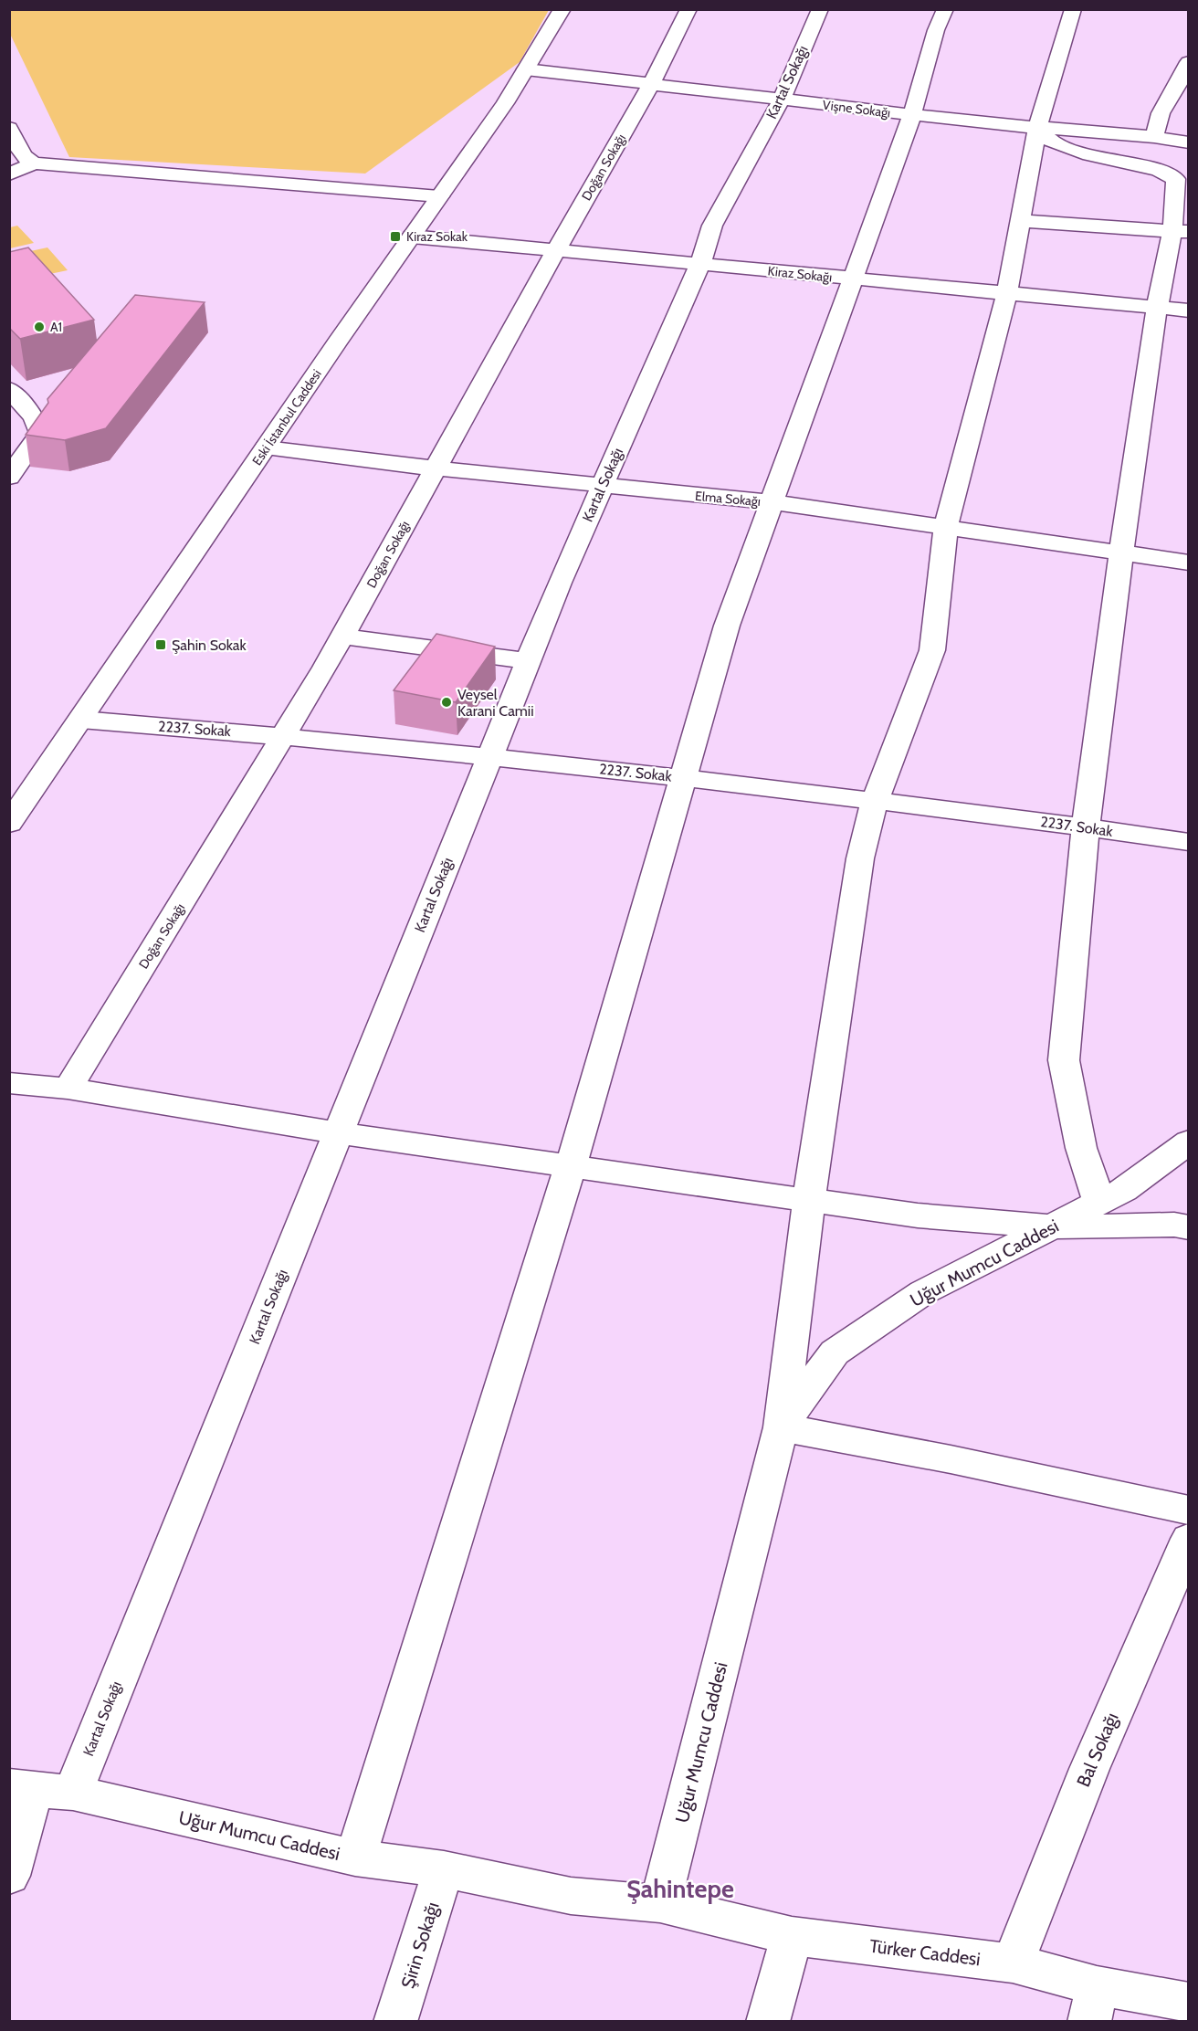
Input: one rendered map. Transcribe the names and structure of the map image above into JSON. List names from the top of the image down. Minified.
{"streets":{"street":["Kartal Sokağı","Vişne Sokağı","Doğan Sokağı","Kiraz Sokağı","Eski İstanbul Caddesi","Elma Sokağı","2237. Sokak","Uğur Mumcu Caddesi","Bal Sokağı","Şirin Sokağı","Türker Caddesi"]},"crossings":[["Kartal Sokağı","Vişne Sokağı"],["Kartal Sokağı","Kiraz Sokağı"],["Kartal Sokağı","Elma Sokağı"],["Kartal Sokağı","2237. Sokak"],["Kartal Sokağı","Uğur Mumcu Caddesi"],["Vişne Sokağı","Doğan Sokağı"],["Vişne Sokağı","Eski İstanbul Caddesi"],["Doğan Sokağı","Kiraz Sokağı"],["Doğan Sokağı","Elma Sokağı"],["Doğan Sokağı","2237. Sokak"],["Kiraz Sokağı","Eski İstanbul Caddesi"],["Eski İstanbul Caddesi","Elma Sokağı"],["Eski İstanbul Caddesi","2237. Sokak"],["Uğur Mumcu Caddesi","Şirin Sokağı"],["Uğur Mumcu Caddesi","Türker Caddesi"],["Bal Sokağı","Türker Caddesi"]],"districts":["Şahintepe"],"places":{"transit":["Kiraz Sokak","Şahin Sokak"],"other":["A1","Veysel Karani Camii"]}}
